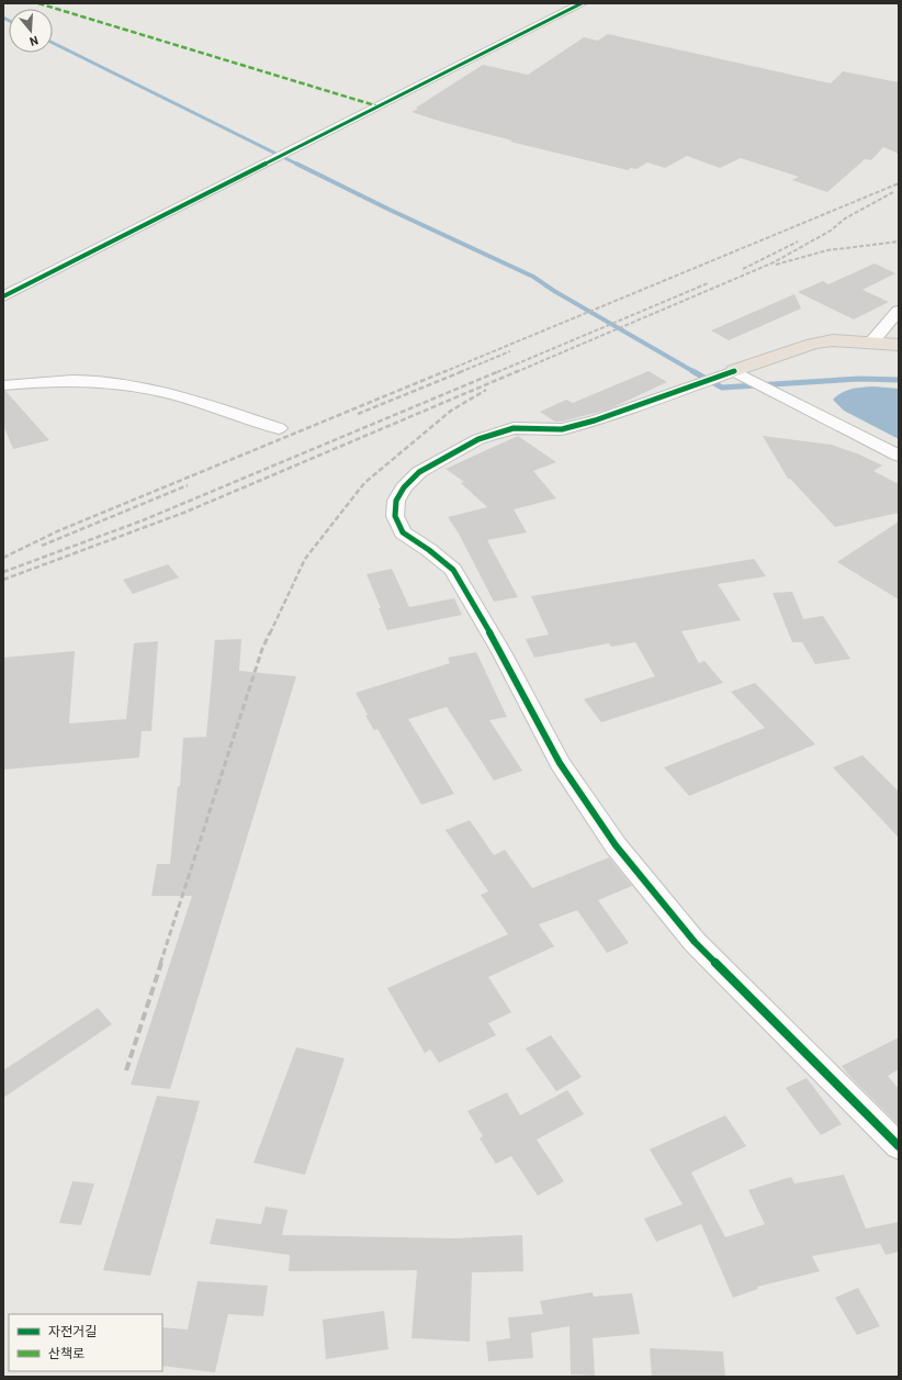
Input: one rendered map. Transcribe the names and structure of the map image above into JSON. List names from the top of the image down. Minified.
{"legend":["자전거길","산책로"],"north":"bottom"}
